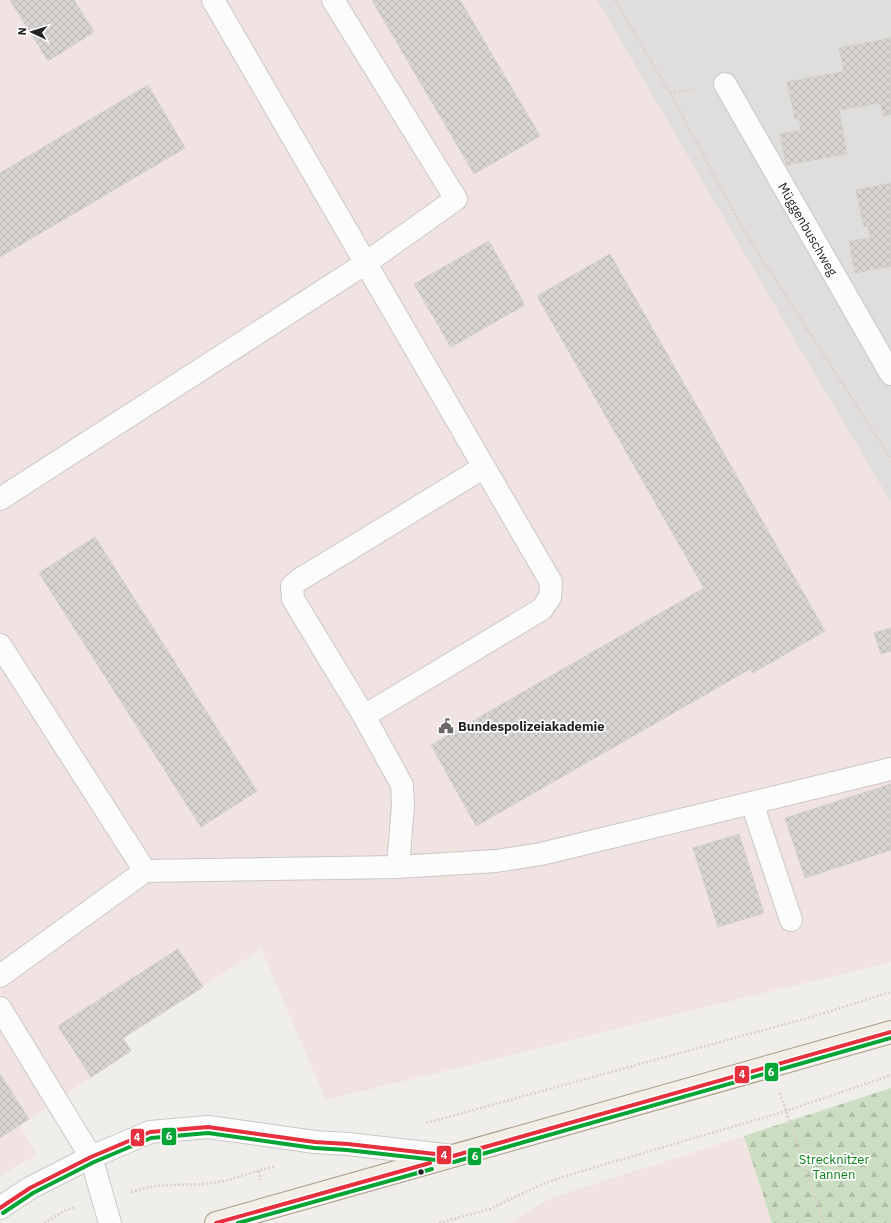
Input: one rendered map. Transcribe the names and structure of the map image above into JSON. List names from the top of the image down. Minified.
{"streets":{"street":["Müggenbuschweg"]},"parks":["Strecknitzer Tannen"],"places":{"public building":["Bundespolizeiakademie"]},"lines":["transit line 4","transit line 6"],"north":"left"}
